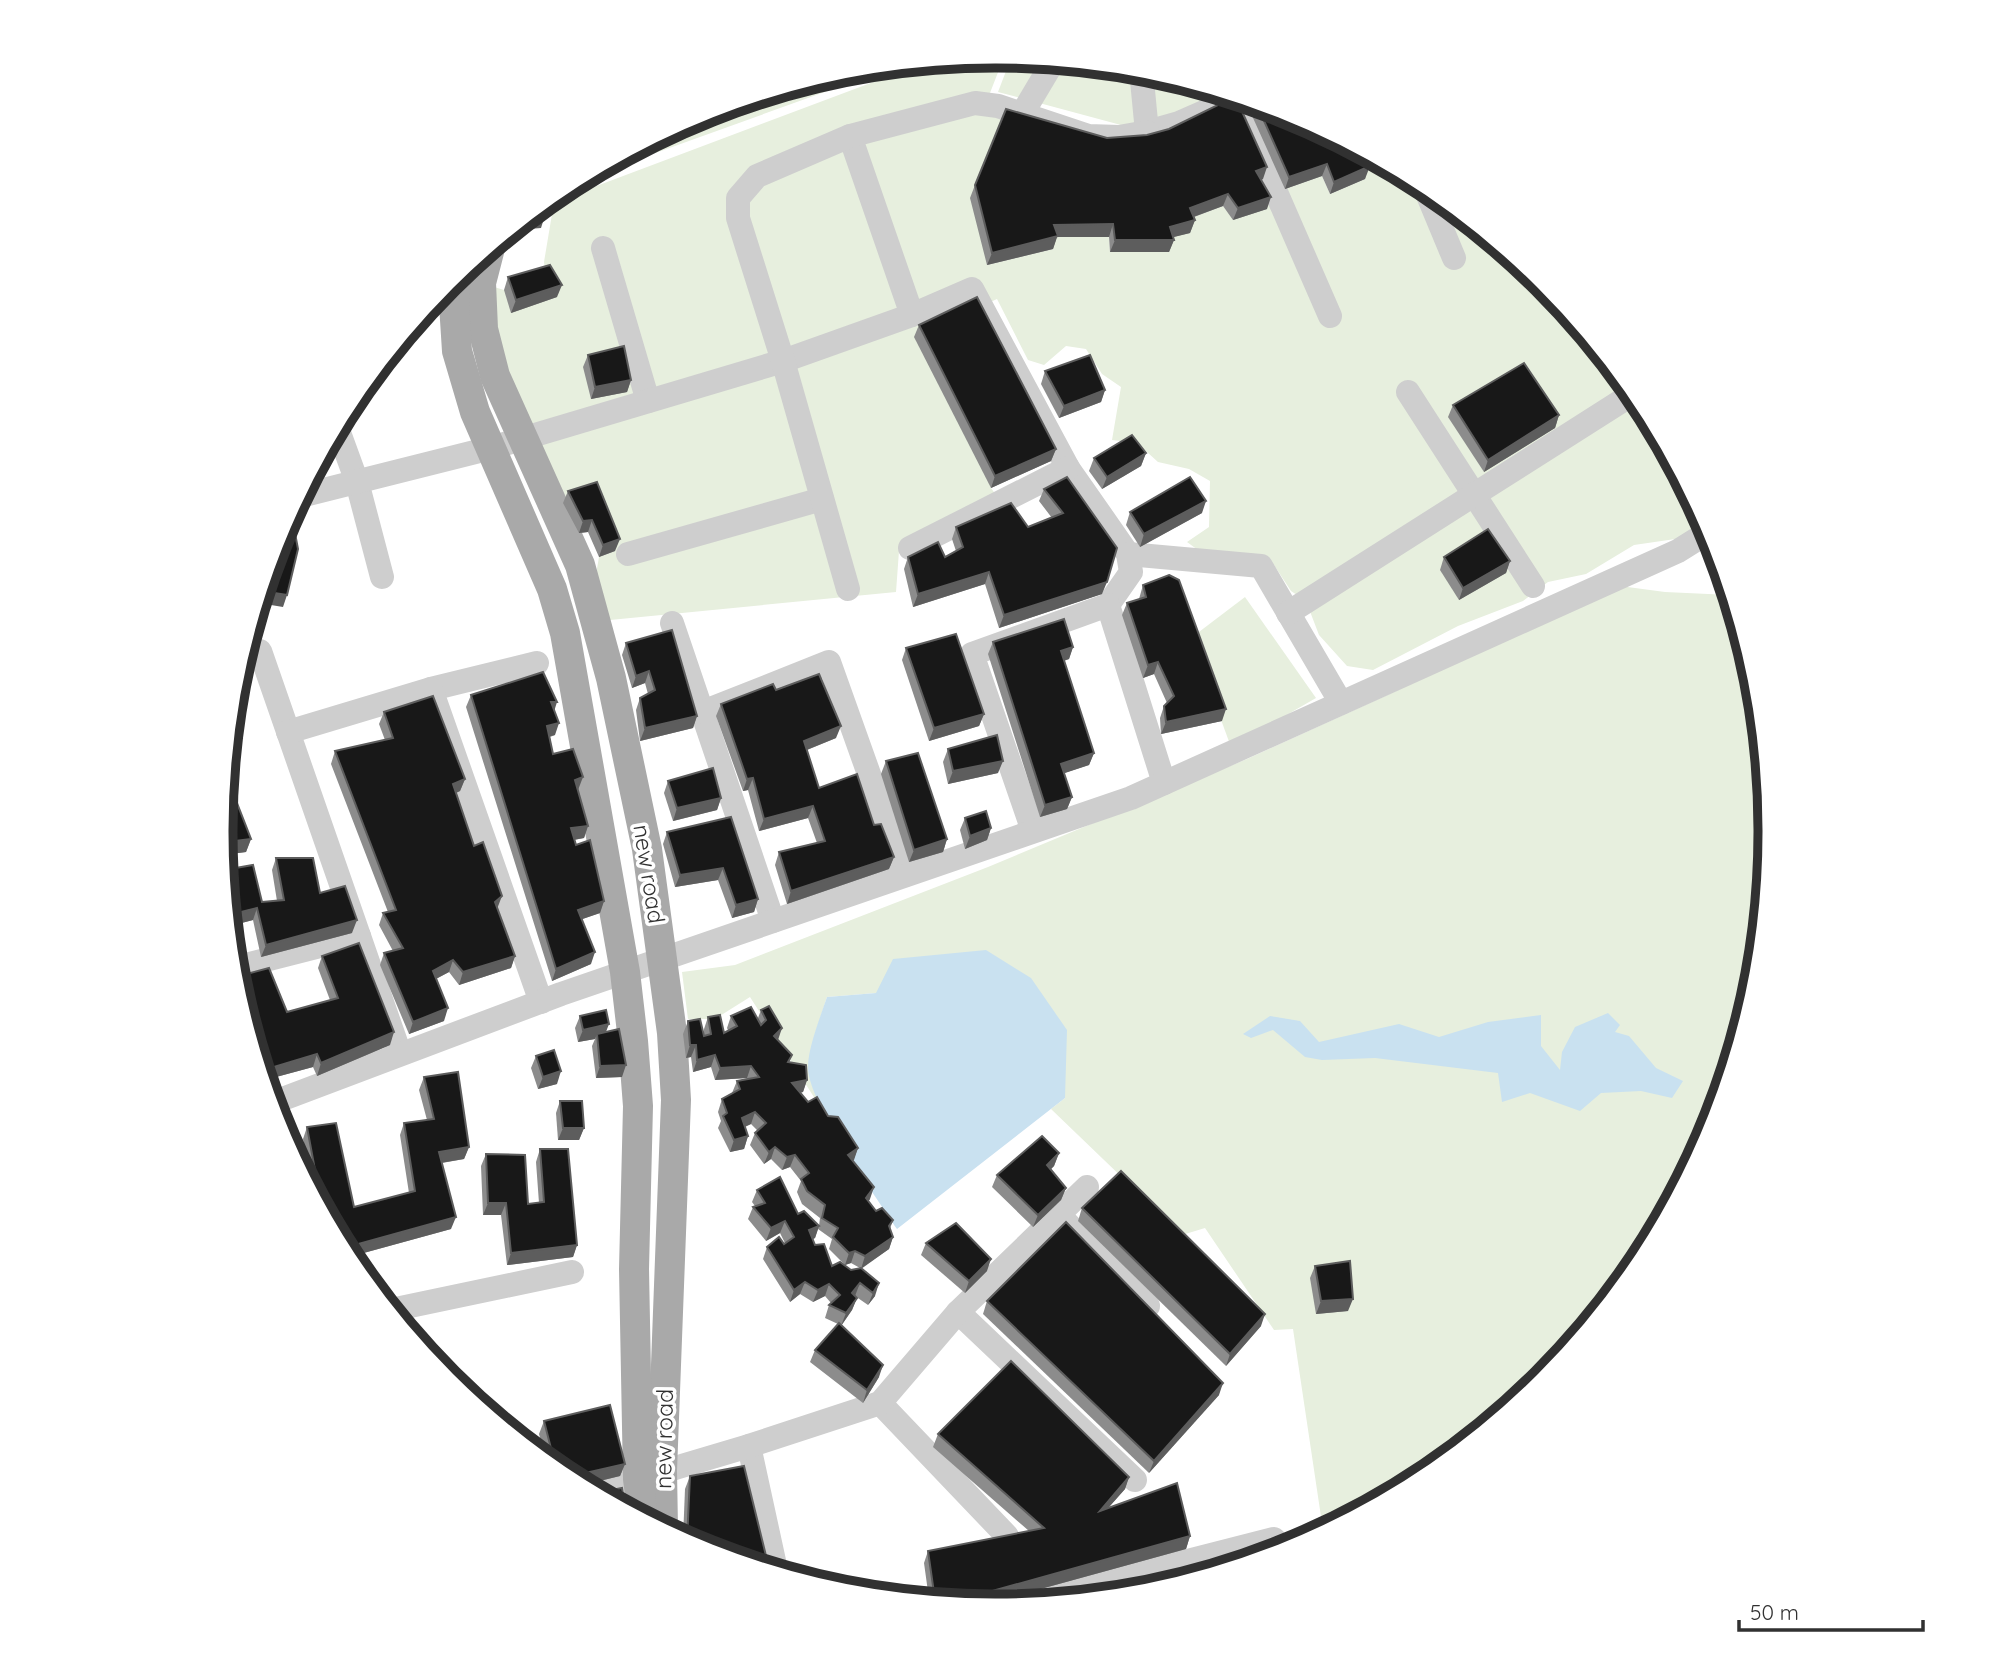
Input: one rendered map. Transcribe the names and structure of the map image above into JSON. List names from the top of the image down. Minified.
{"streets":{"main road":["new road"]},"scale_bar":"50 m"}
